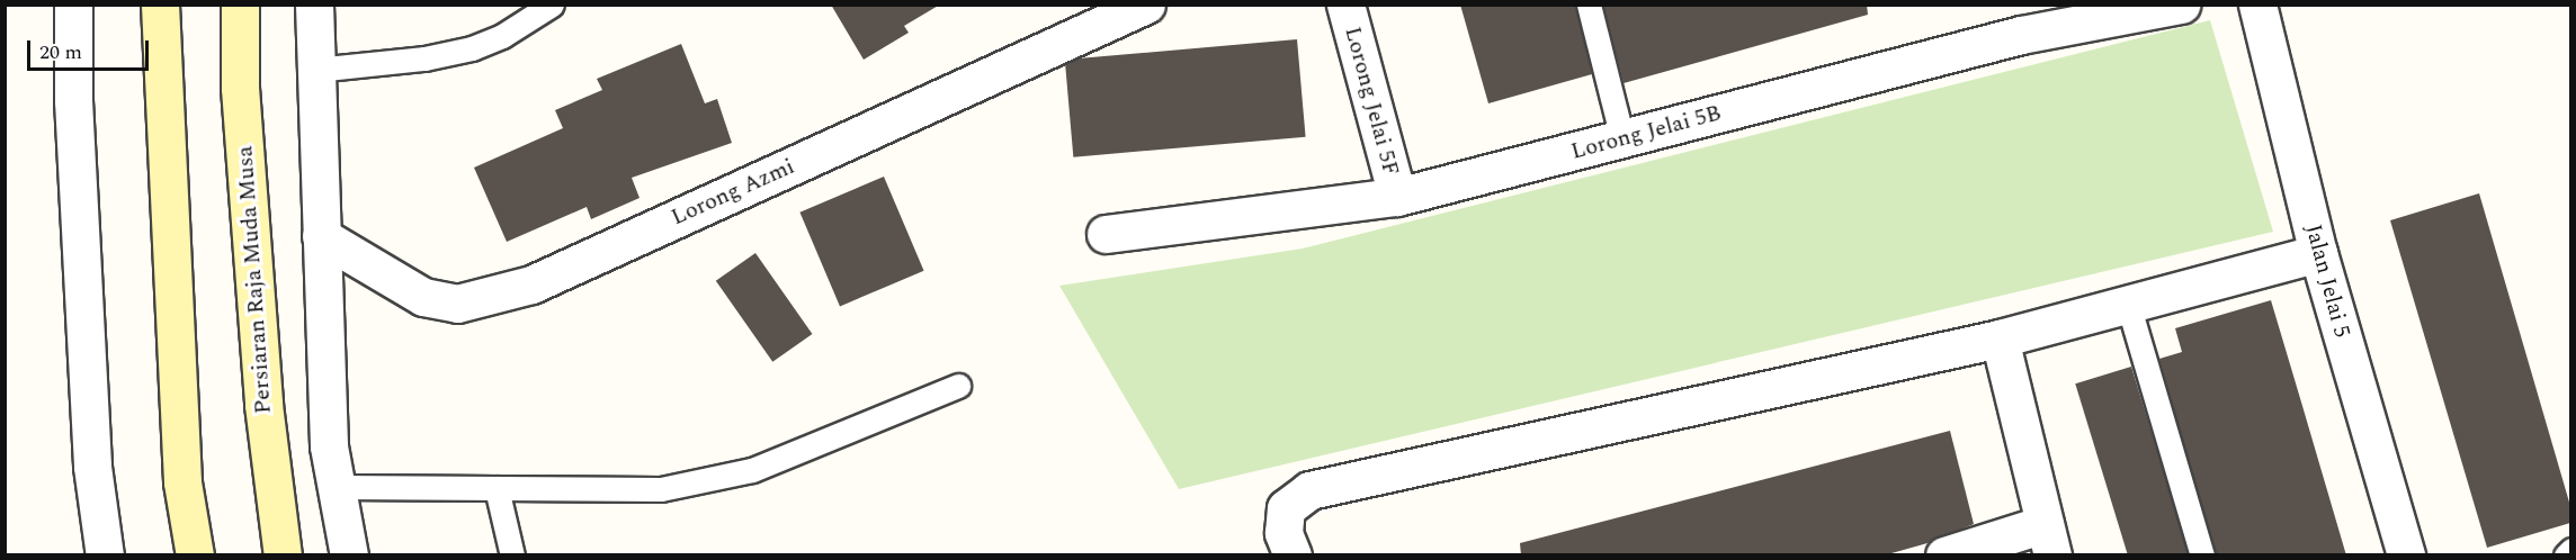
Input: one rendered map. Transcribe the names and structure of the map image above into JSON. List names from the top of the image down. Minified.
{"streets":{"main road":["Persiaran Raja Muda Musa"],"street":["Lorong Jelai 5F","Lorong Jelai 5B","Lorong Azmi","Jalan Jelai 5"]},"crossings":[["Lorong Jelai 5F","Lorong Jelai 5B"]],"scale_bar":"20 m"}
